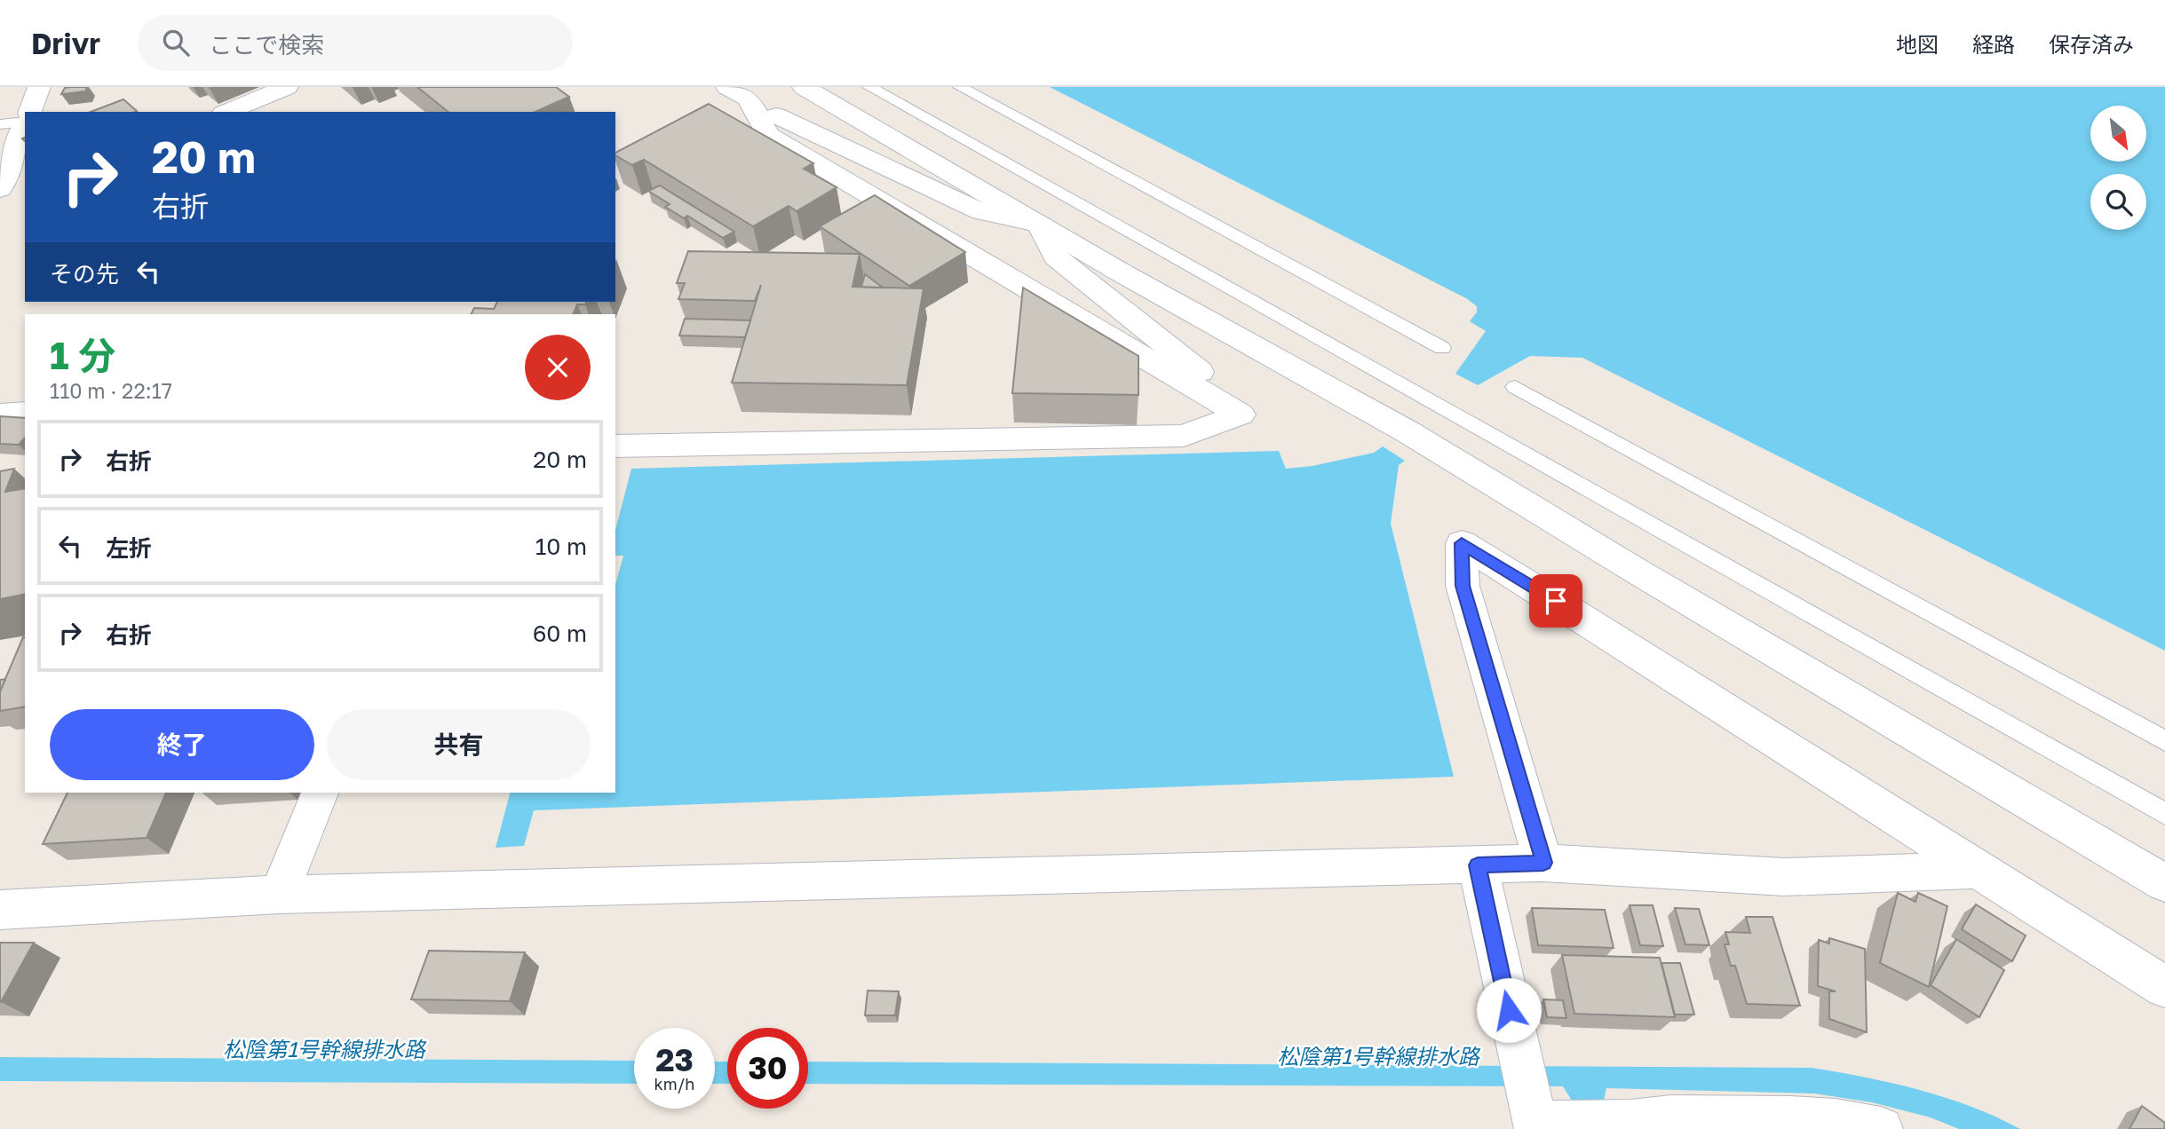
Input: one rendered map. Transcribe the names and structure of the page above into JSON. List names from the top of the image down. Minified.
{"water":["松陰第1号幹線排水路"],"north":"bottom right","page":{"header":"Drivr","search":"ここで検索","nav":["地図","経路","保存済み"],"turn":["20 m","右折"],"then":"その先","heading":["1 分","110 m · 22:17"],"list":[{"name":"右折","value":"20 m"},{"name":"左折","value":"10 m"},{"name":"右折","value":"60 m"}],"buttons":["終了","共有"],"speed":"23 km/h","limit":"30"}}
